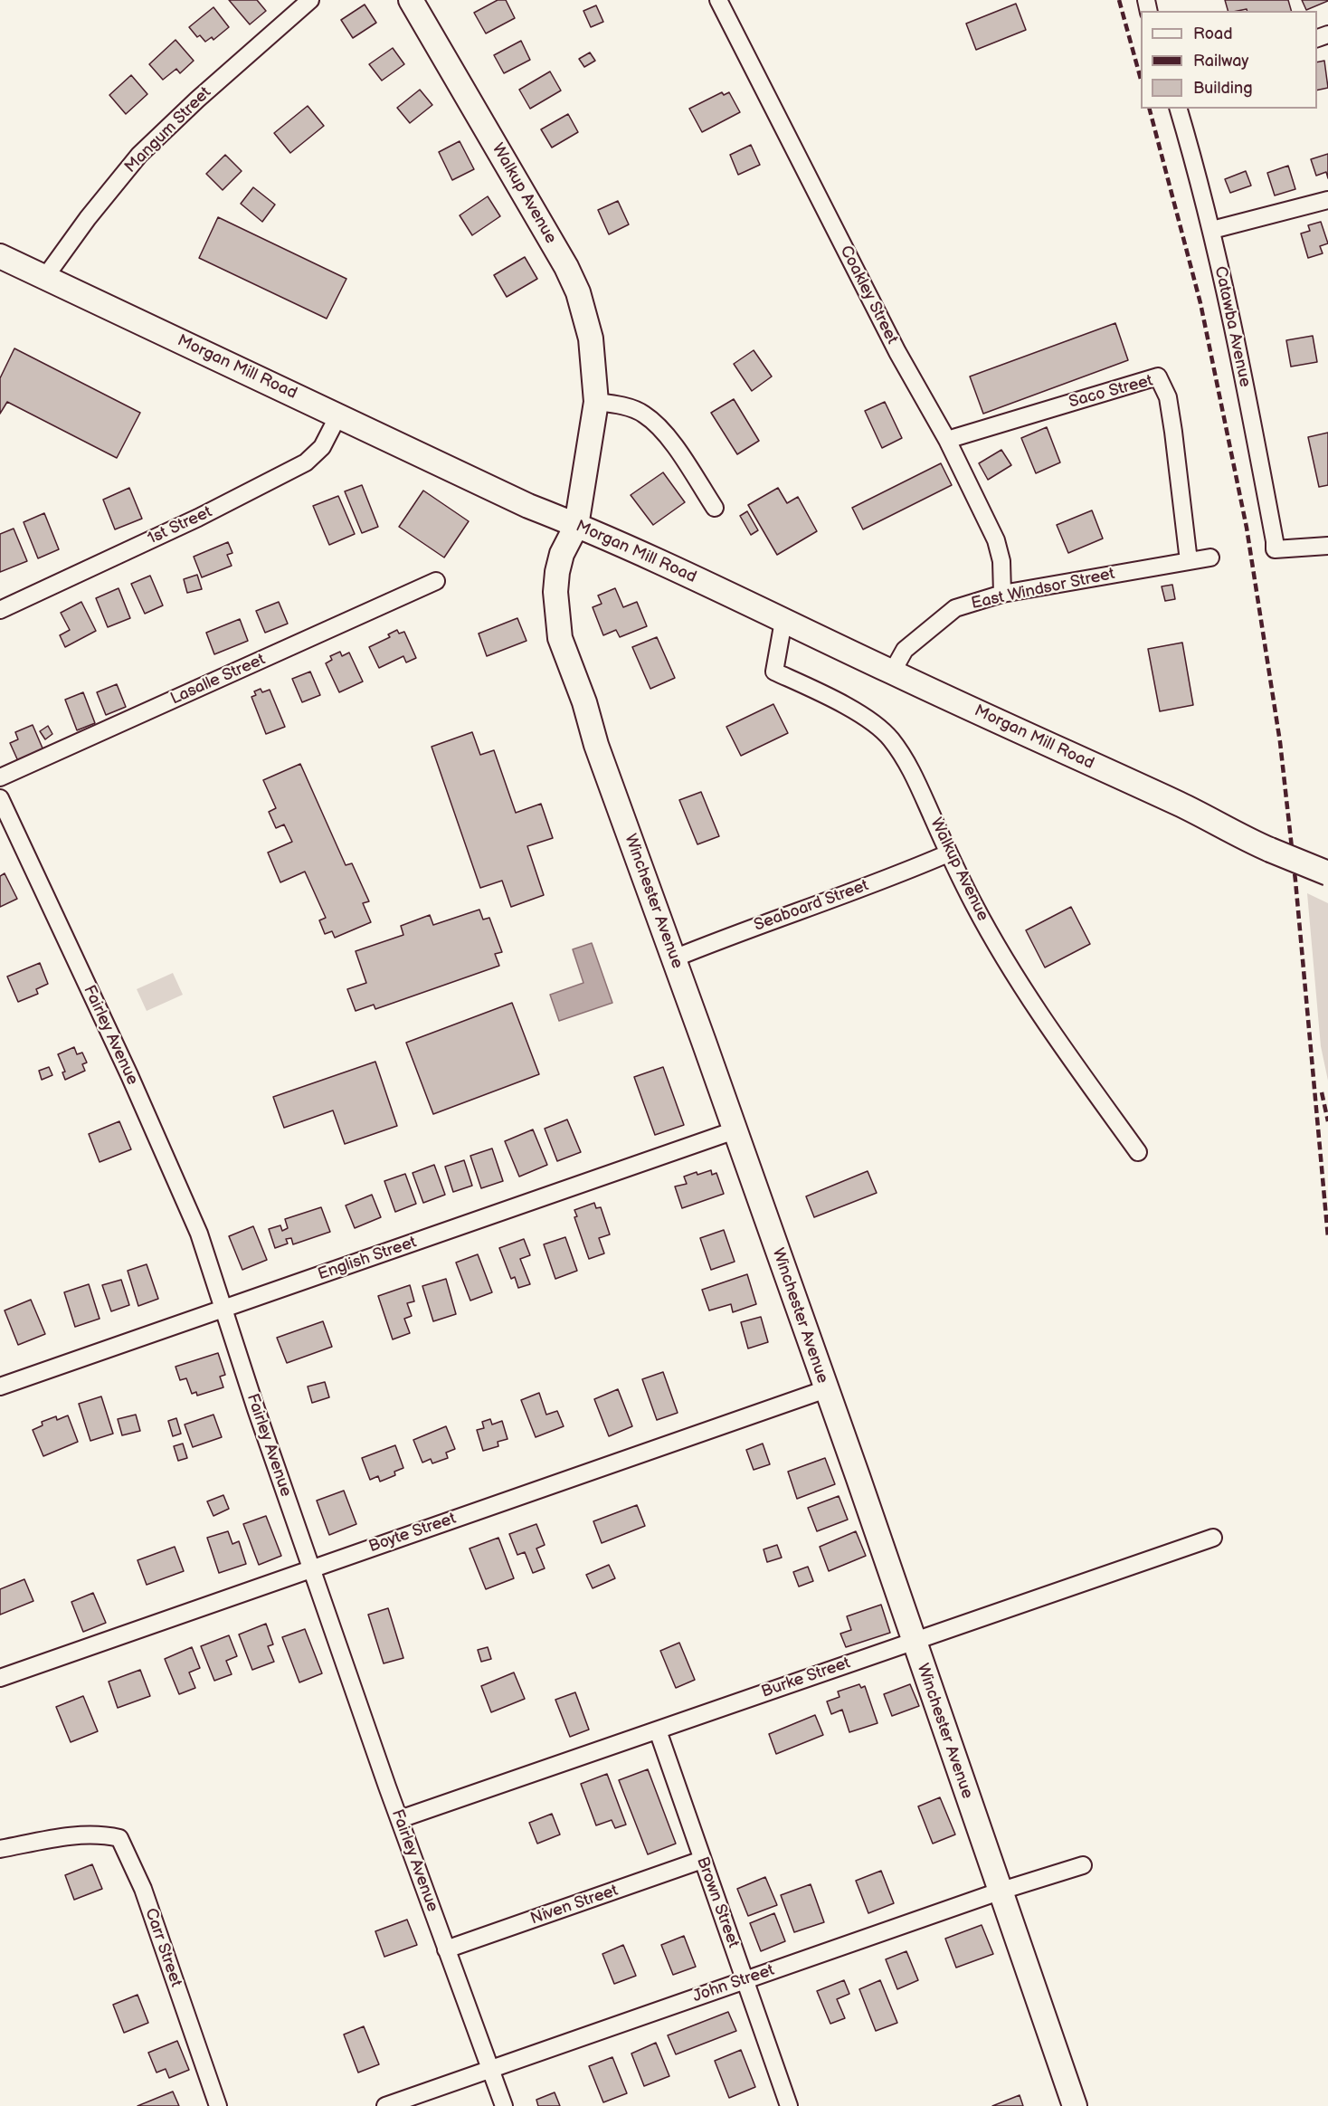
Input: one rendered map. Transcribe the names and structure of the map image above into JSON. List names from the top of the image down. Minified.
{"streets":{"street":["Mangum Street","Walkup Avenue","Coakley Street","Catawba Avenue","Morgan Mill Road","Saco Street","1st Street","East Windsor Street","Lasalle Street","Winchester Avenue","Seaboard Street","Fairley Avenue","English Street","Boyte Street","Burke Street","Brown Street","Niven Street","Carr Street","John Street"]},"crossings":[["Mangum Street","Morgan Mill Road"],["Walkup Avenue","Morgan Mill Road"],["Walkup Avenue","Winchester Avenue"],["Walkup Avenue","Seaboard Street"],["Coakley Street","Saco Street"],["Coakley Street","East Windsor Street"],["Morgan Mill Road","1st Street"],["Morgan Mill Road","East Windsor Street"],["Morgan Mill Road","Winchester Avenue"],["Saco Street","East Windsor Street"],["Winchester Avenue","Seaboard Street"],["Winchester Avenue","English Street"],["Winchester Avenue","Boyte Street"],["Winchester Avenue","Burke Street"],["Winchester Avenue","John Street"],["Fairley Avenue","English Street"],["Fairley Avenue","Boyte Street"],["Fairley Avenue","Burke Street"],["Fairley Avenue","Niven Street"],["Fairley Avenue","John Street"],["Burke Street","Brown Street"],["Brown Street","Niven Street"],["Brown Street","John Street"]],"legend":["Road","Railway","Building"]}
